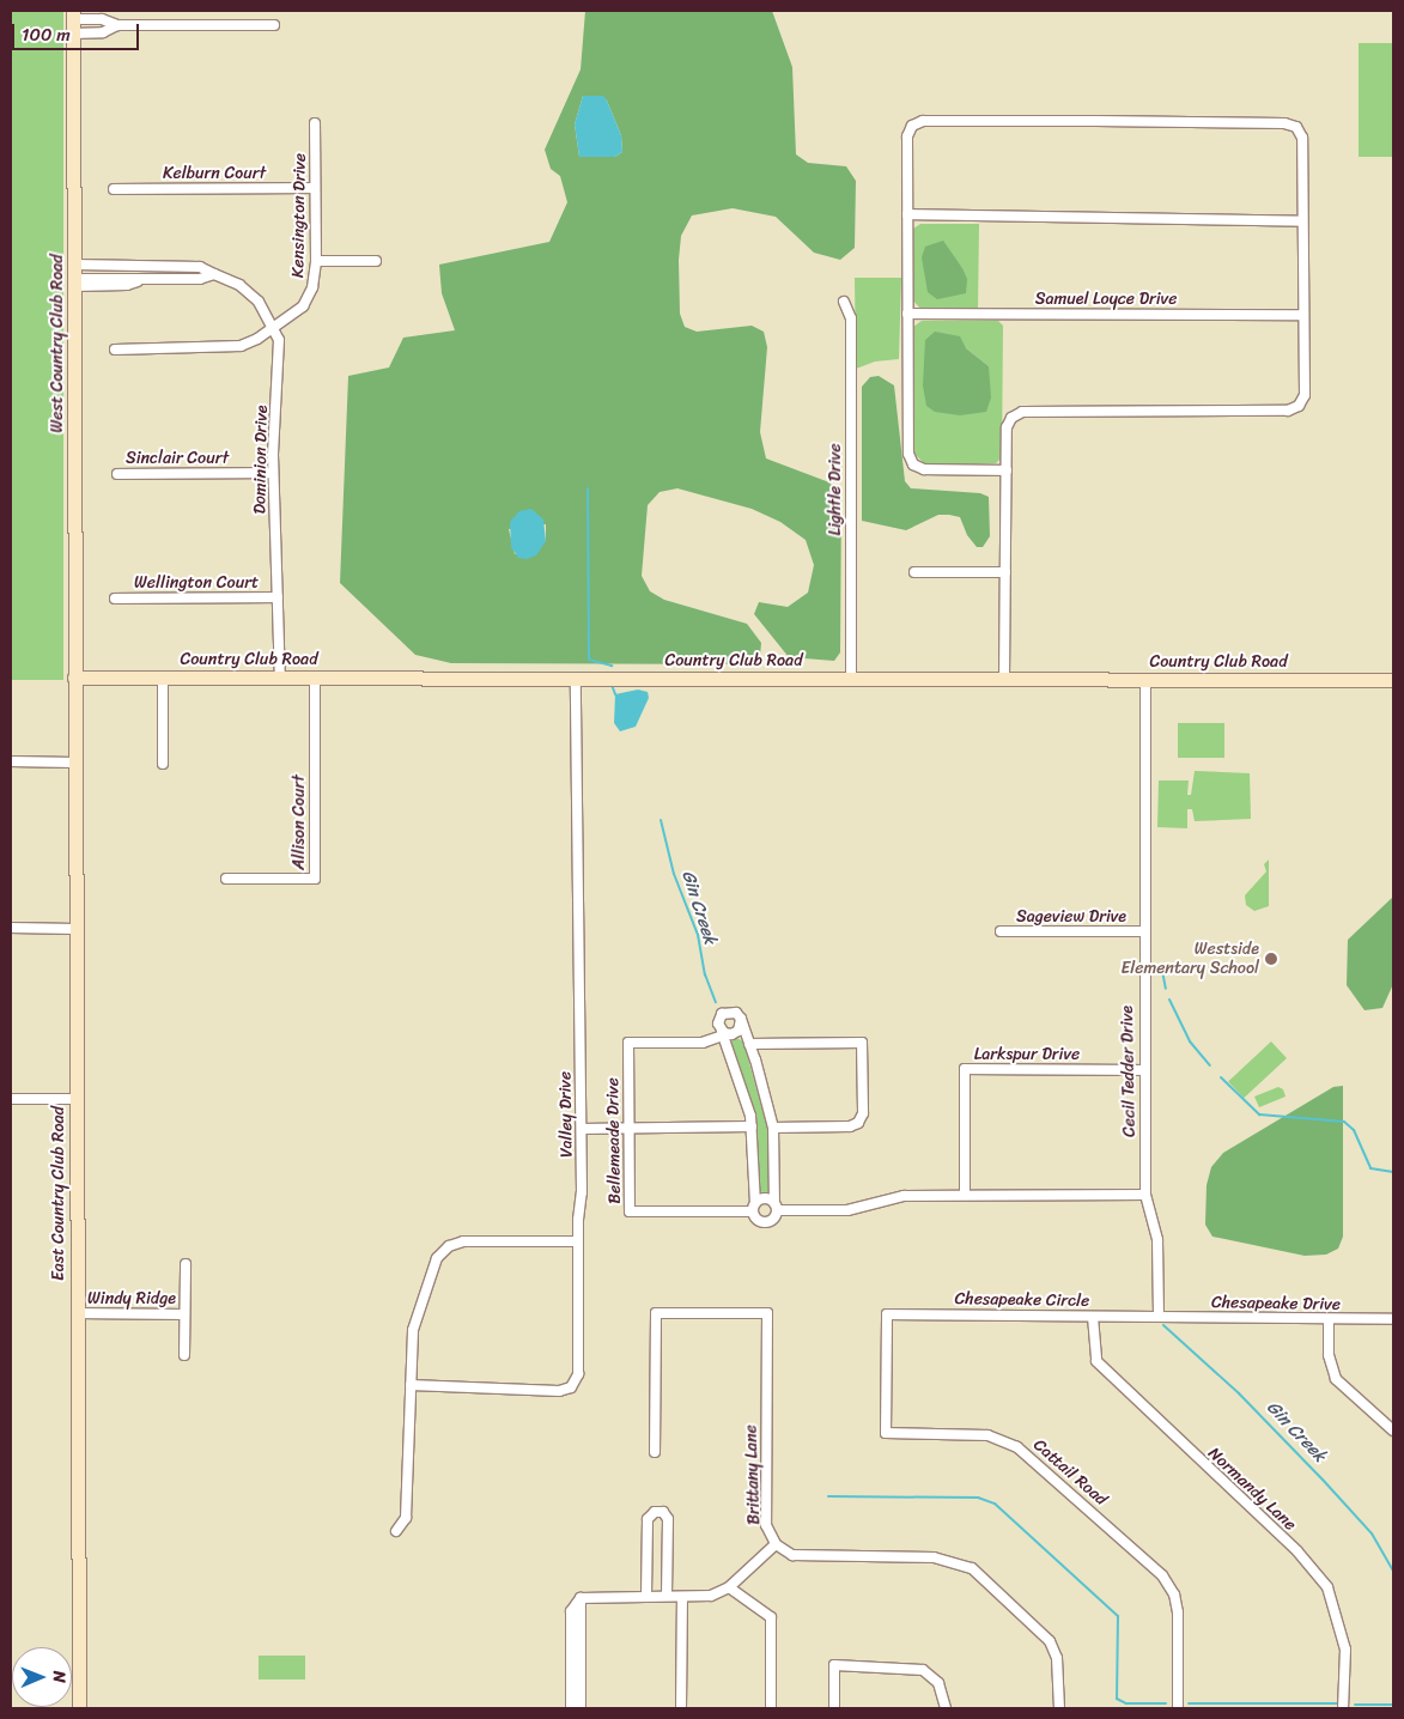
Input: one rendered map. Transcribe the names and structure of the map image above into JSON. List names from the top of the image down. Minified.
{"streets":{"street":["Kelburn Court","Kensington Drive","Samuel Loyce Drive","West Country Club Road","Sinclair Court","Dominion Drive","Lightle Drive","Wellington Court","Country Club Road","Allison Court","Sageview Drive","Larkspur Drive","Cecil Tedder Drive","Valley Drive","Bellemeade Drive","East Country Club Road","Windy Ridge","Chesapeake Circle","Chesapeake Drive","Cattail Road","Brittany Lane","Normandy Lane"]},"crossings":[["Kelburn Court","Kensington Drive"],["Kensington Drive","Dominion Drive"],["West Country Club Road","Dominion Drive"],["West Country Club Road","Country Club Road"],["West Country Club Road","East Country Club Road"],["Sinclair Court","Dominion Drive"],["Dominion Drive","Wellington Court"],["Dominion Drive","Country Club Road"],["Lightle Drive","Country Club Road"],["Country Club Road","Allison Court"],["Country Club Road","Cecil Tedder Drive"],["Country Club Road","Valley Drive"],["Country Club Road","East Country Club Road"],["Sageview Drive","Cecil Tedder Drive"],["Larkspur Drive","Cecil Tedder Drive"],["Cecil Tedder Drive","Chesapeake Circle"],["Cecil Tedder Drive","Chesapeake Drive"],["East Country Club Road","Windy Ridge"],["Chesapeake Circle","Chesapeake Drive"],["Chesapeake Circle","Cattail Road"],["Chesapeake Circle","Normandy Lane"]],"water":["Gin Creek"],"places":["Westside Elementary School"],"scale_bar":"100 m","north":"right"}
